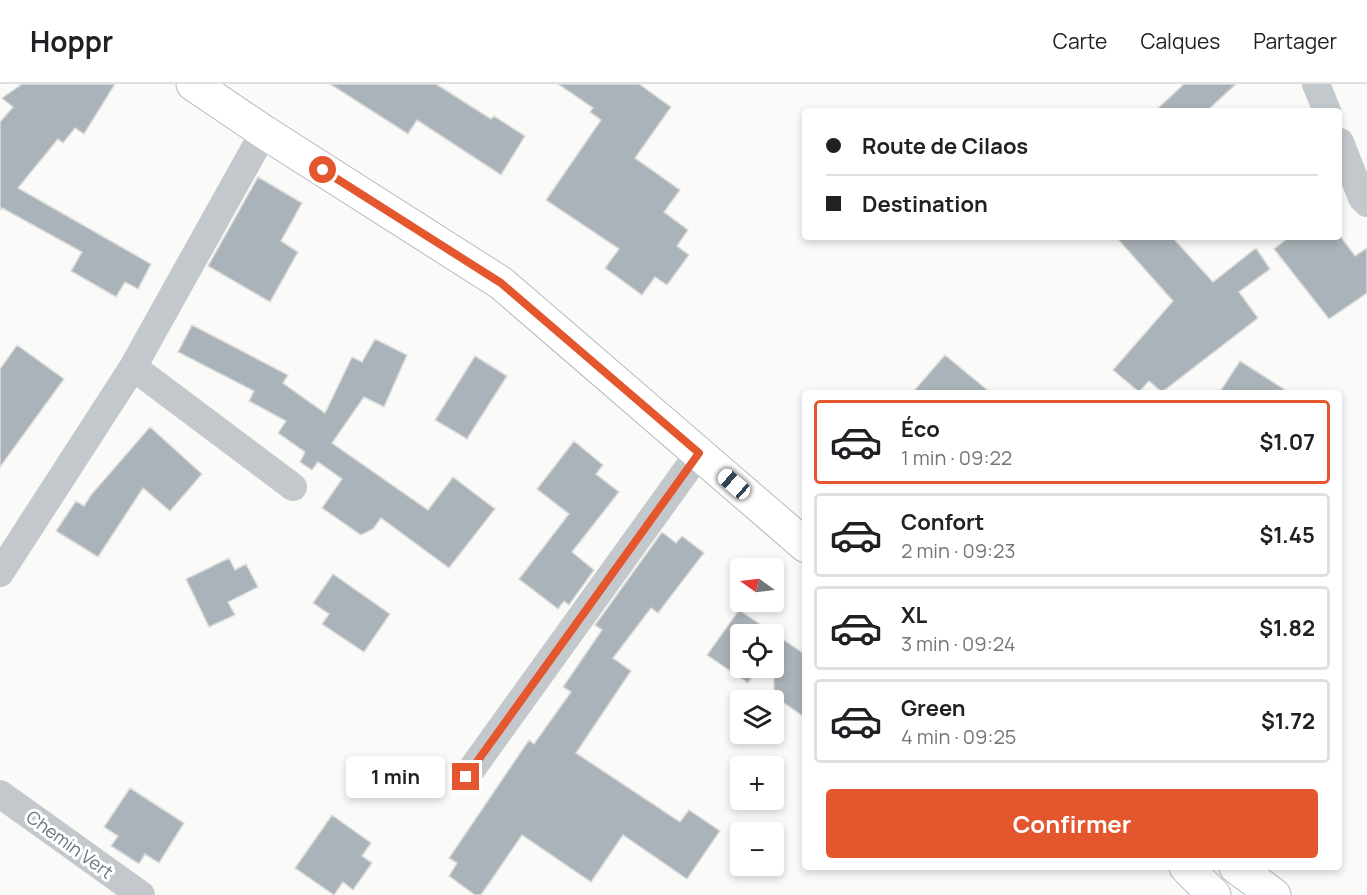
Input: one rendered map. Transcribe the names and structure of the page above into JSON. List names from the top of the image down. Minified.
{"streets":{"street":["Chemin Vert"]},"north":"left","page":{"header":"Hoppr","nav":["Carte","Calques","Partager"],"banner":["Route de Cilaos","Destination"],"list":[{"name":"Éco","note":"1 min · 09:22","value":"$1.07"},{"name":"Confort","note":"2 min · 09:23","value":"$1.45"},{"name":"XL","note":"3 min · 09:24","value":"$1.82"},{"name":"Green","note":"4 min · 09:25","value":"$1.72"}],"map_buttons":["+","−"],"bubble":"1 min","buttons":"Confirmer"}}
